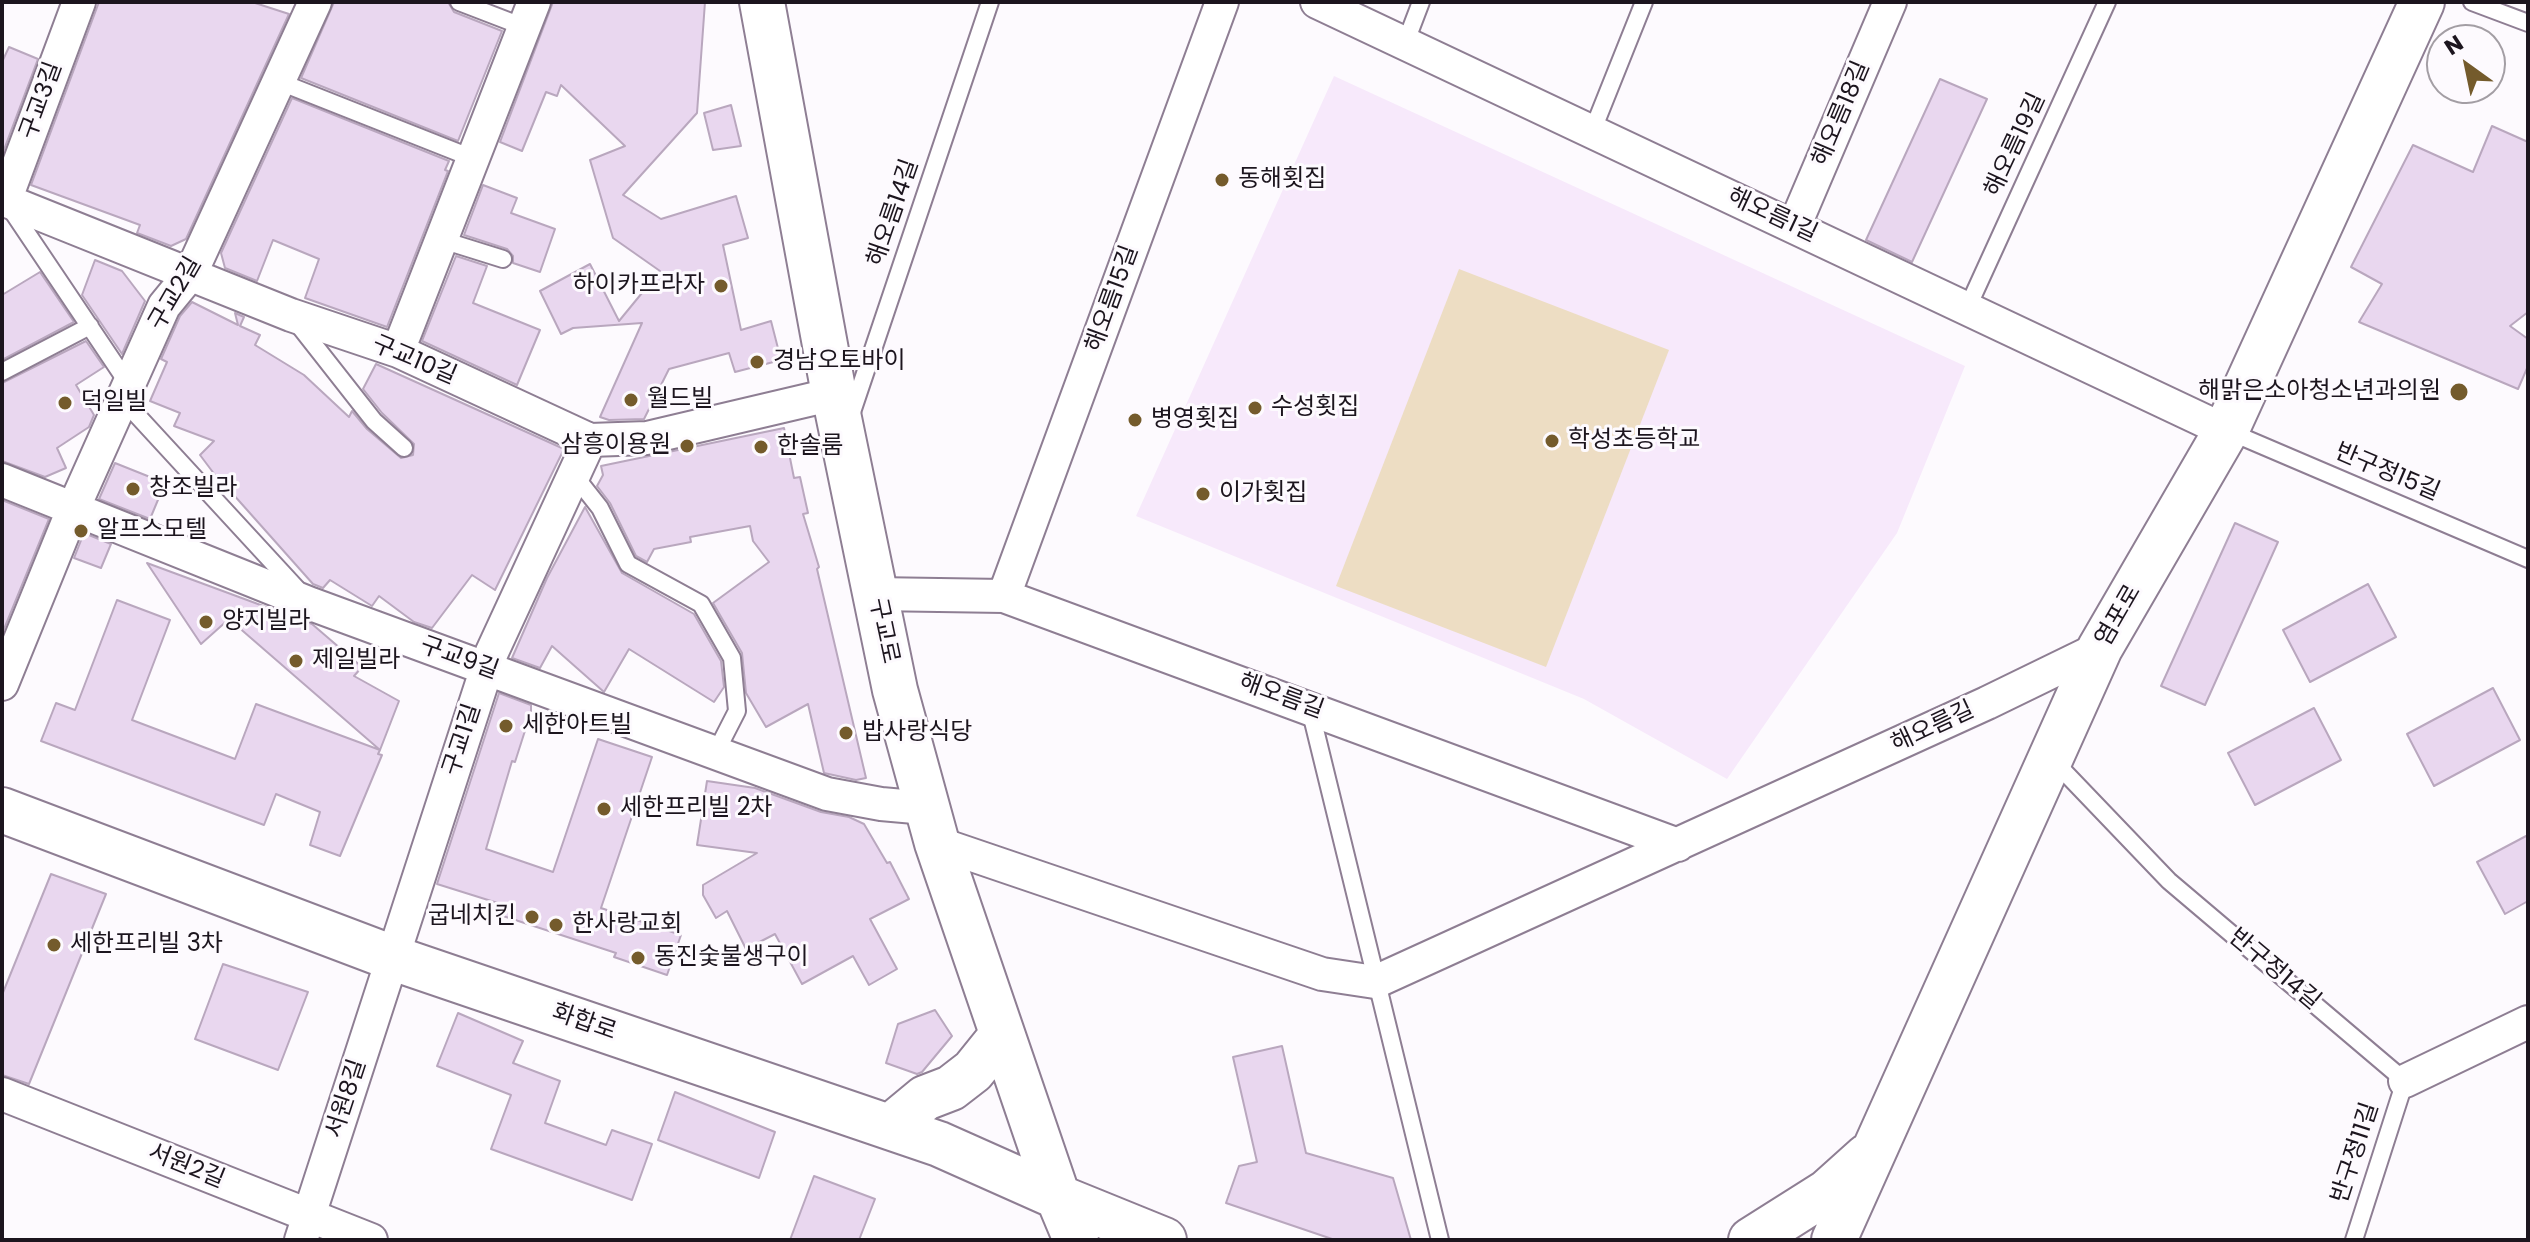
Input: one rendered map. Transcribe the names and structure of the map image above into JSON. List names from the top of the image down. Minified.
{"streets":{"main road":["염포로","구교로","화합로"],"street":["구교3길","해오름18길","해오름1길","구교2길","해오름15길","구교10길","구교9길","해오름길","구교1길","서원8길","서원2길"],"lane":["해오름19길","해오름14길","반구정15길","반구정14길","반구정11길"]},"crossings":[["구교3길","구교10길"],["해오름18길","해오름1길"],["해오름19길","해오름1길"],["해오름14길","구교로"],["해오름1길","반구정15길"],["해오름1길","염포로"],["구교2길","구교10길"],["구교2길","구교9길"],["해오름15길","해오름길"],["구교10길","구교로"],["구교10길","구교1길"],["반구정15길","염포로"],["염포로","해오름길"],["염포로","반구정14길"],["구교로","구교9길"],["구교로","해오름길"],["구교로","화합로"],["구교9길","구교1길"],["구교1길","화합로"],["구교1길","서원8길"],["반구정14길","반구정11길"],["화합로","서원8길"],["서원8길","서원2길"]],"places":["동해횟집","하이카프라자","경남오토바이","해맑은소아청소년과의원","월드빌","덕일빌","수성횟집","병영횟집","학성초등학교","삼흥이용원","한솔룸","창조빌라","이가횟집","알프스모텔","양지빌라","제일빌라","세한아트빌","밥사랑식당","세한프리빌 2차","굽네치킨","한사랑교회","세한프리빌 3차","동진숯불생구이"],"north":"top left"}
